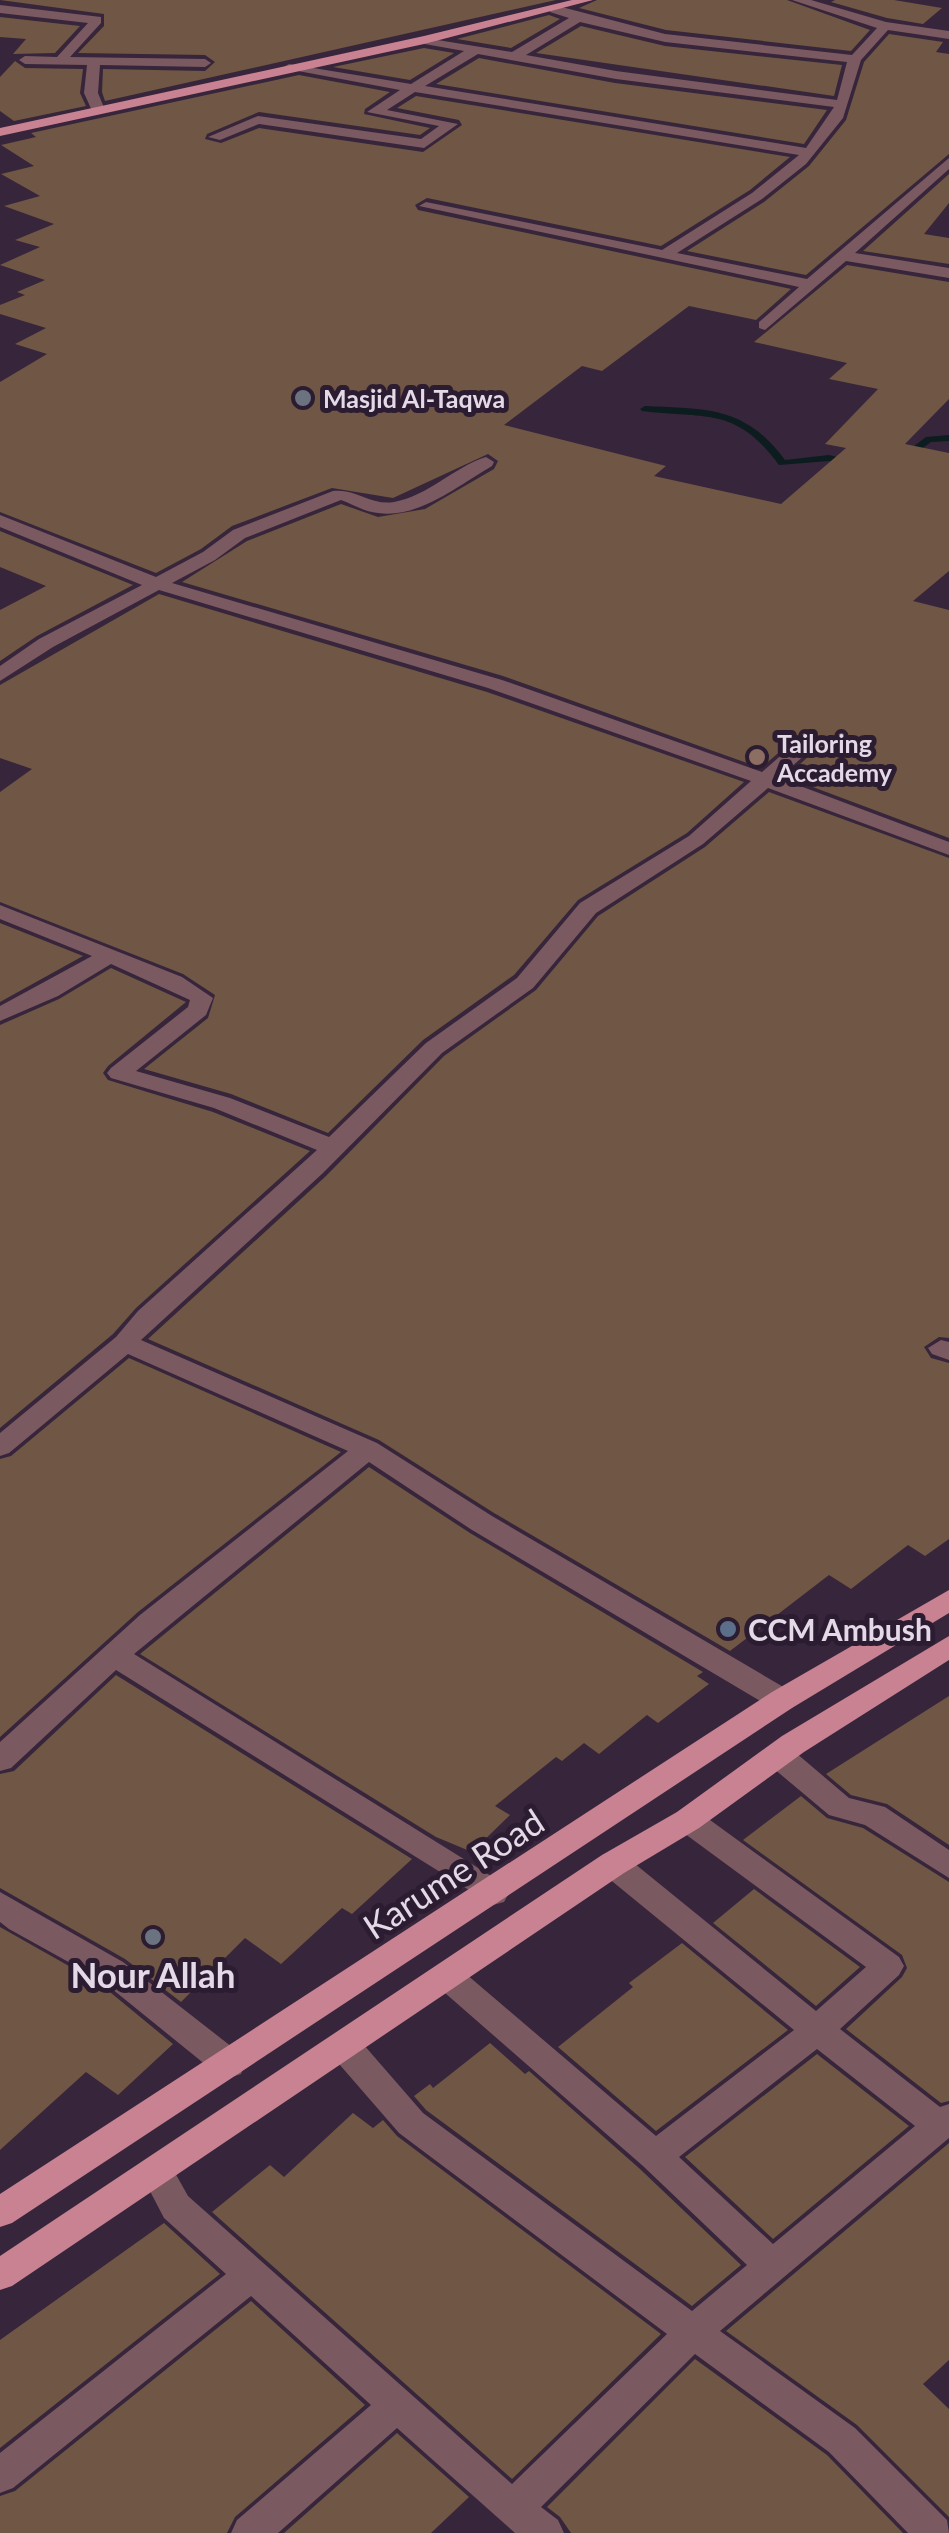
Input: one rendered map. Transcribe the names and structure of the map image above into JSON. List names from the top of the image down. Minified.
{"streets":{"main road":["Karume Road"]},"places":["Masjid Al-Taqwa","Tailoring Accademy","CCM Ambush","Nour Allah"]}
